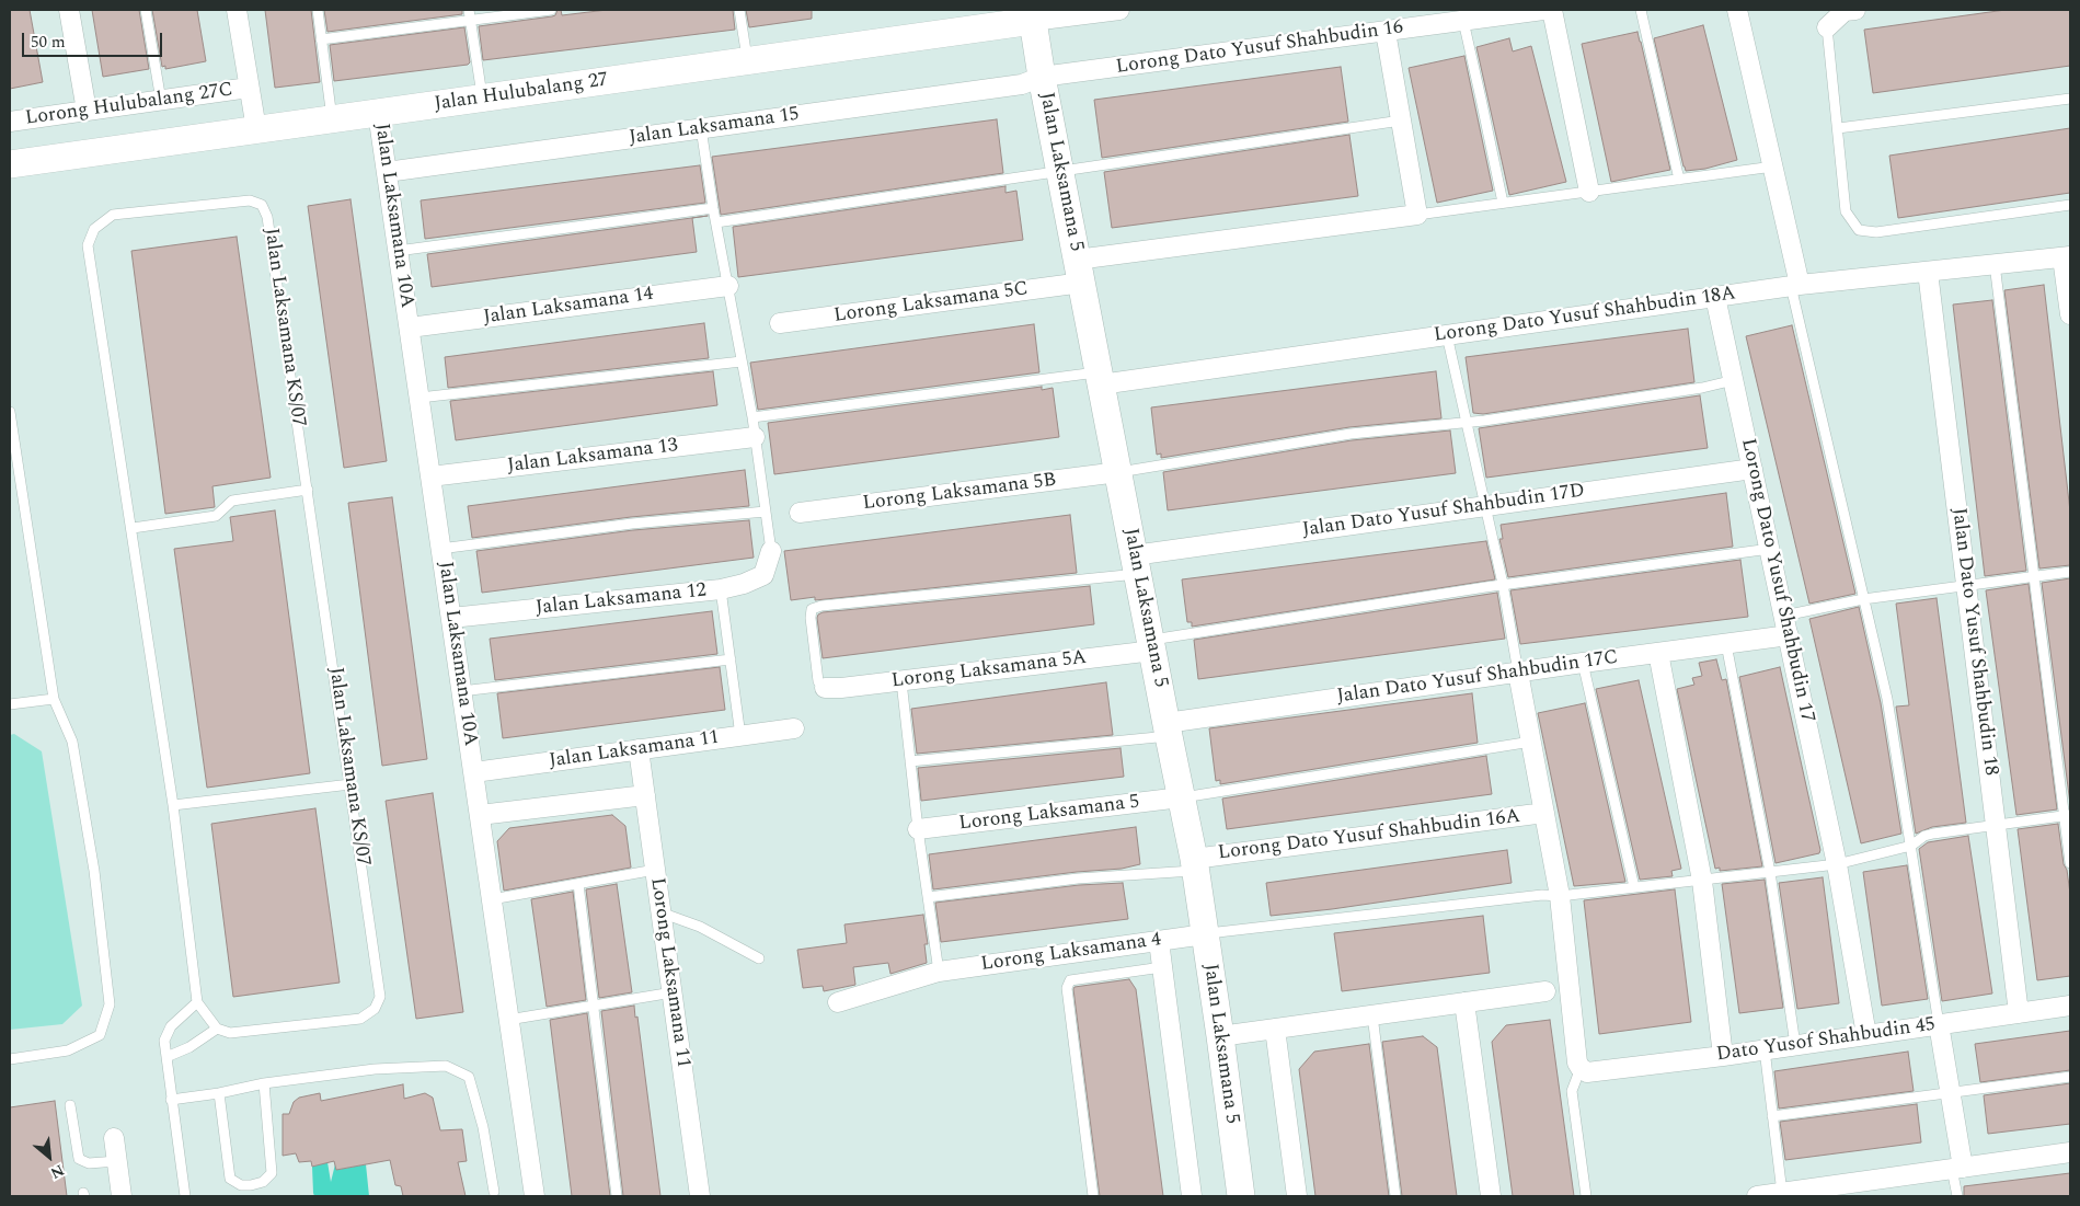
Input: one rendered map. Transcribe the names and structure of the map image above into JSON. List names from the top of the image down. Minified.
{"streets":{"street":["Lorong Dato Yusuf Shahbudin 16","Jalan Hulubalang 27","Lorong Hulubalang 27C","Jalan Laksamana 15","Jalan Laksamana 5","Jalan Laksamana 10A","Lorong Laksamana 5C","Jalan Laksamana 14","Lorong Dato Yusuf Shahbudin 18A","Jalan Laksamana 13","Lorong Laksamana 5B","Jalan Dato Yusuf Shahbudin 17D","Lorong Dato Yusuf Shahbudin 17","Jalan Laksamana 12","Jalan Dato Yusuf Shahbudin 18","Lorong Laksamana 5A","Jalan Dato Yusuf Shahbudin 17C","Jalan Laksamana 11","Lorong Laksamana 5","Lorong Dato Yusuf Shahbudin 16A","Lorong Laksamana 4","Lorong Laksamana 11","Dato Yusof Shahbudin 45"],"lane":["Jalan Laksamana KS/07"]},"crossings":[["Lorong Dato Yusuf Shahbudin 16","Jalan Laksamana 15"],["Lorong Dato Yusuf Shahbudin 16","Jalan Laksamana 5"],["Jalan Hulubalang 27","Jalan Laksamana 5"],["Jalan Hulubalang 27","Jalan Laksamana 10A"],["Jalan Laksamana 15","Jalan Laksamana 5"],["Jalan Laksamana 15","Jalan Laksamana 10A"],["Jalan Laksamana 5","Lorong Laksamana 5C"],["Jalan Laksamana 5","Lorong Dato Yusuf Shahbudin 18A"],["Jalan Laksamana 5","Lorong Laksamana 5B"],["Jalan Laksamana 5","Jalan Dato Yusuf Shahbudin 17D"],["Jalan Laksamana 5","Lorong Laksamana 5A"],["Jalan Laksamana 5","Jalan Dato Yusuf Shahbudin 17C"],["Jalan Laksamana 5","Lorong Laksamana 5"],["Jalan Laksamana 5","Lorong Dato Yusuf Shahbudin 16A"],["Jalan Laksamana 5","Lorong Laksamana 4"],["Jalan Laksamana 10A","Jalan Laksamana 14"],["Jalan Laksamana 10A","Jalan Laksamana 13"],["Jalan Laksamana 10A","Jalan Laksamana 12"],["Jalan Laksamana 10A","Jalan Laksamana 11"],["Lorong Dato Yusuf Shahbudin 18A","Lorong Dato Yusuf Shahbudin 17"],["Lorong Dato Yusuf Shahbudin 18A","Jalan Dato Yusuf Shahbudin 18"],["Jalan Dato Yusuf Shahbudin 17D","Lorong Dato Yusuf Shahbudin 17"],["Lorong Dato Yusuf Shahbudin 17","Jalan Dato Yusuf Shahbudin 17C"],["Lorong Dato Yusuf Shahbudin 17","Dato Yusof Shahbudin 45"],["Jalan Dato Yusuf Shahbudin 18","Dato Yusof Shahbudin 45"],["Jalan Laksamana 11","Lorong Laksamana 11"]],"scale_bar":"50 m","north":"bottom right"}
